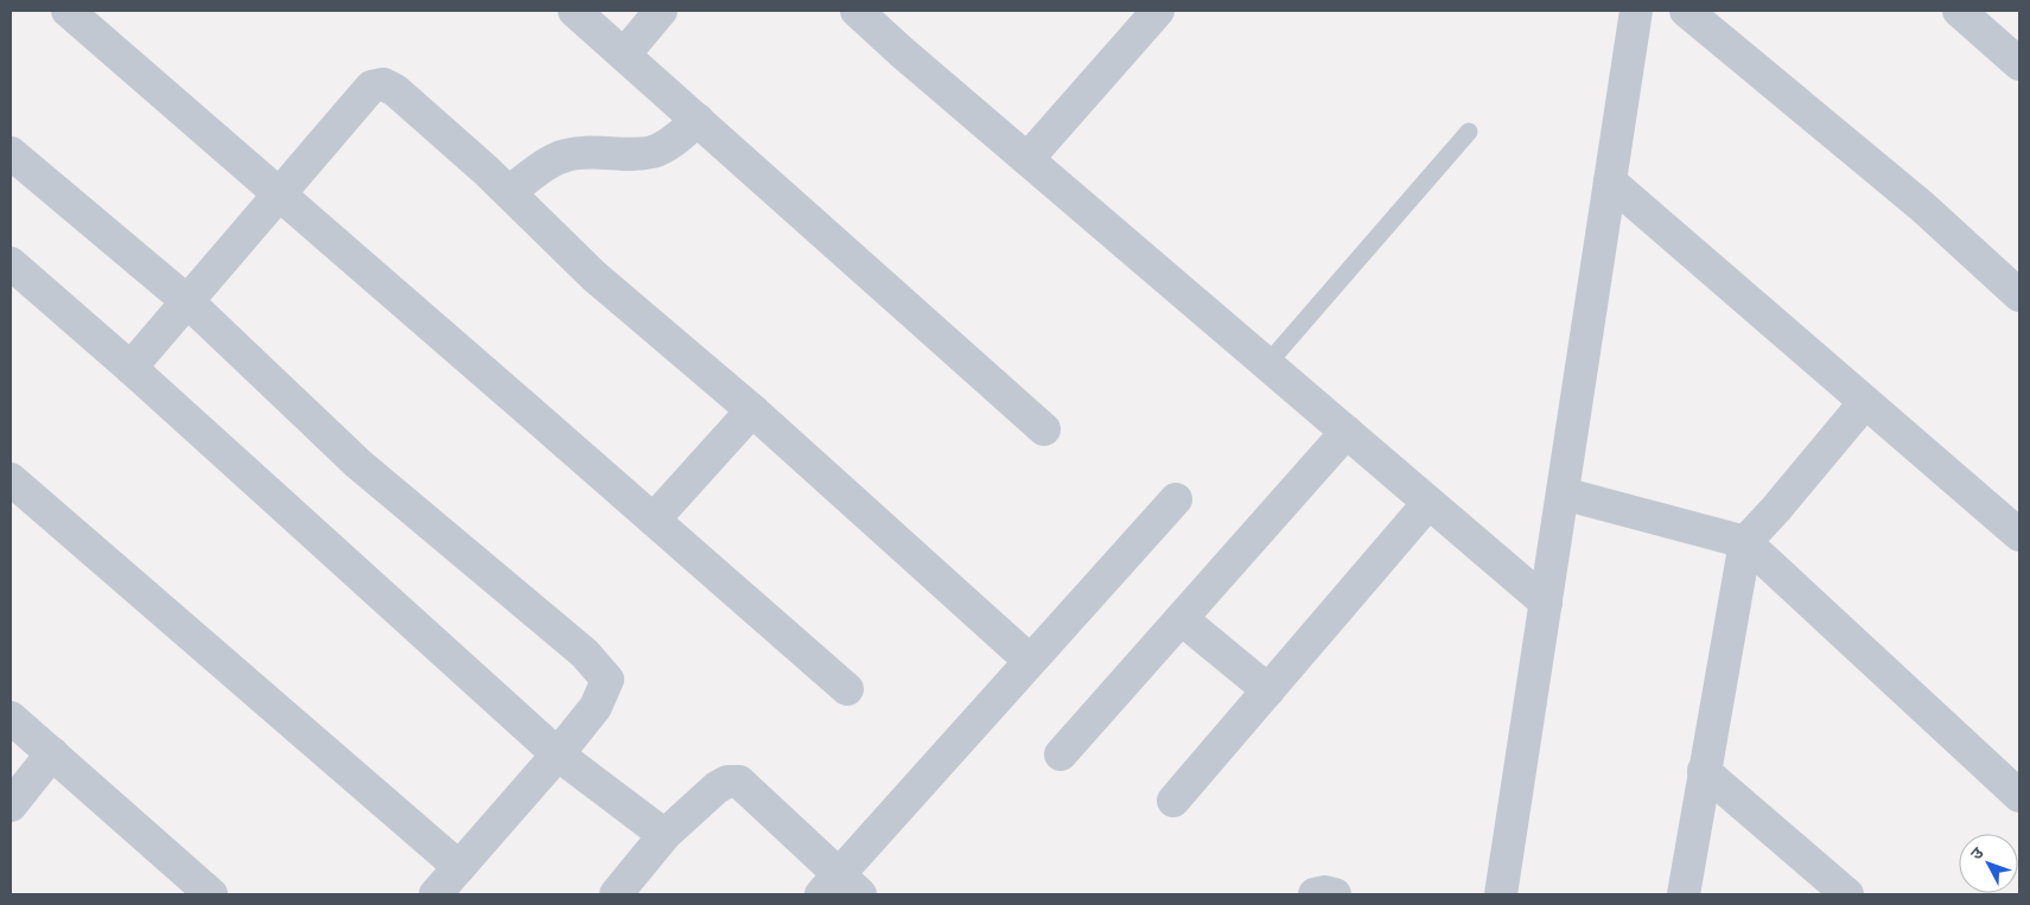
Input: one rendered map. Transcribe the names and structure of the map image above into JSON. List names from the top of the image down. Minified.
{"north":"top left"}
